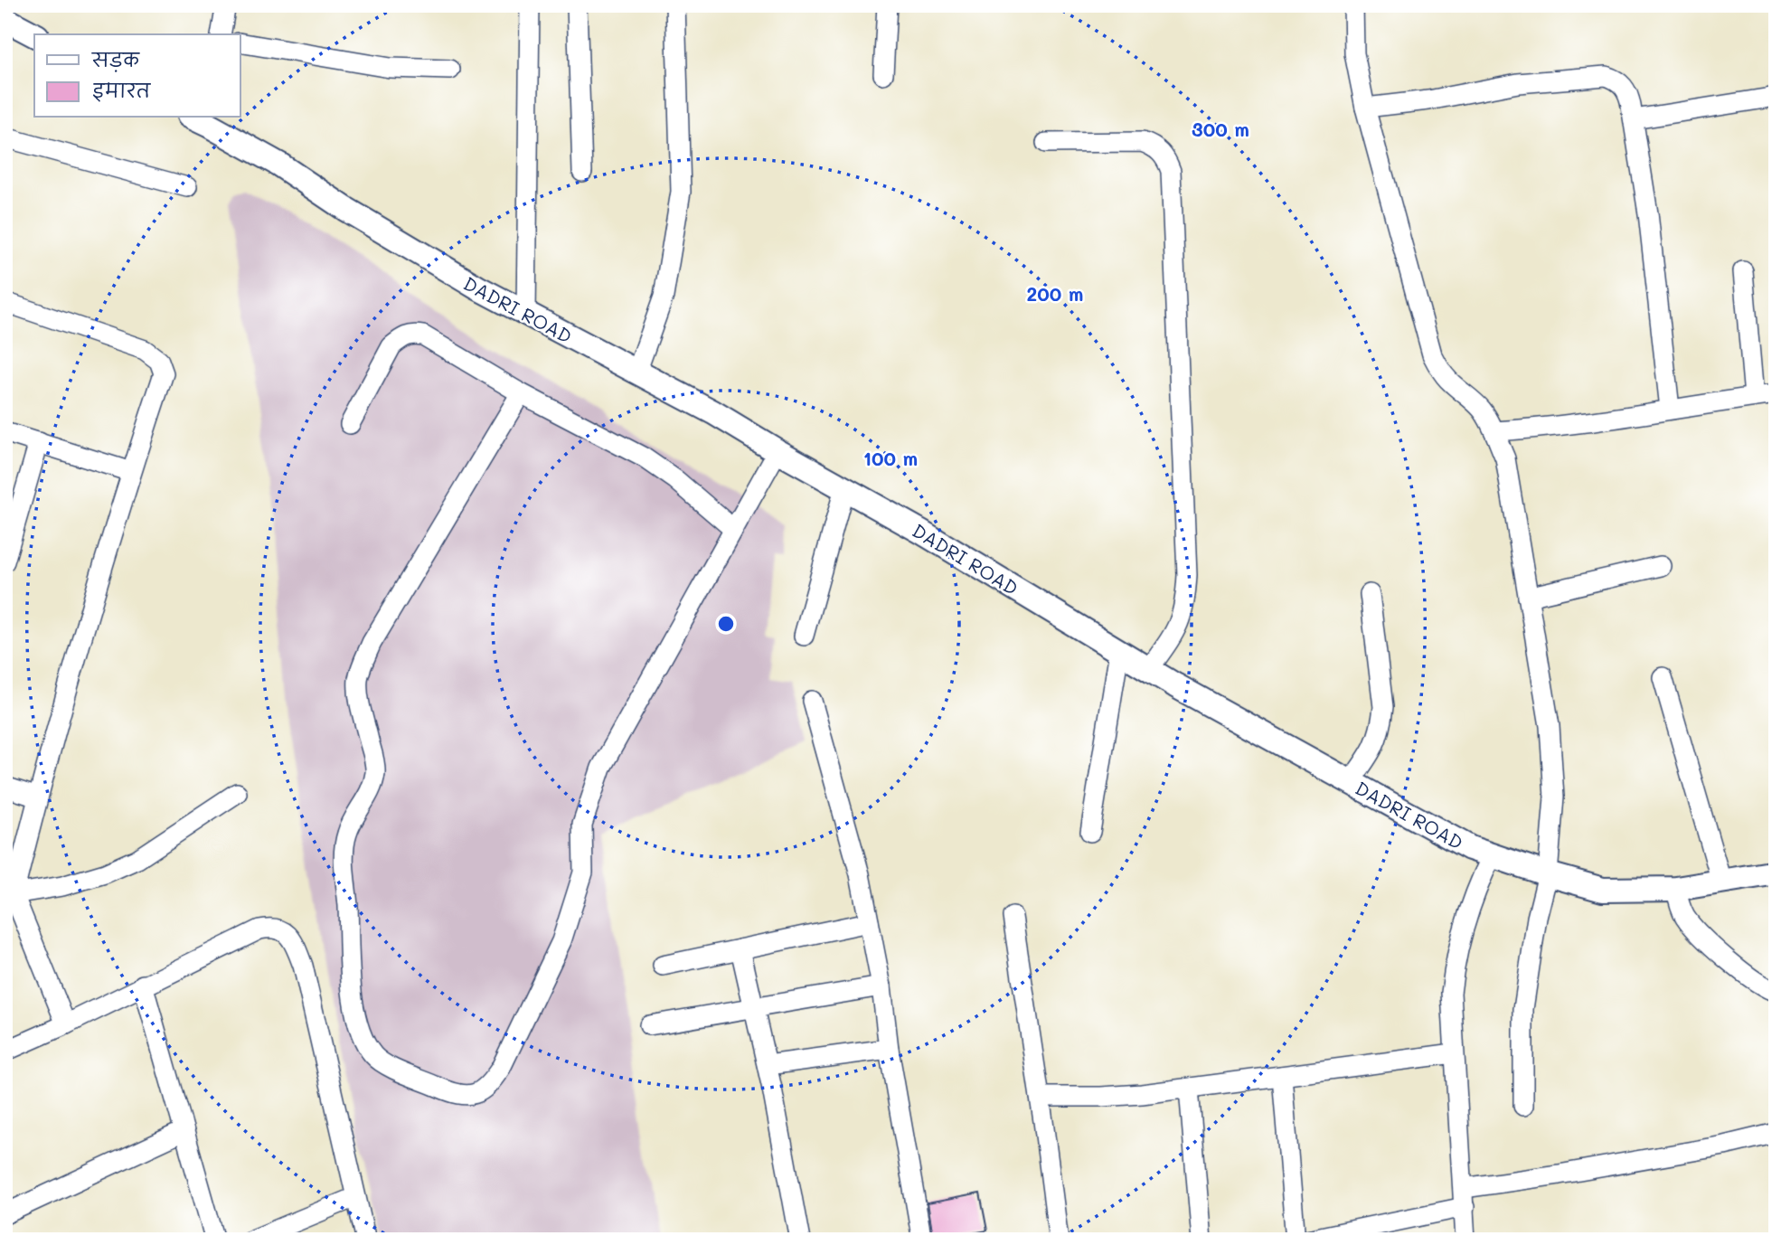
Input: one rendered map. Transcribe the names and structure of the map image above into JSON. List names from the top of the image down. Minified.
{"streets":{"main road":["DADRI ROAD"]},"legend":["सड़क","इमारत"],"rings":["300 m","200 m","100 m"]}
